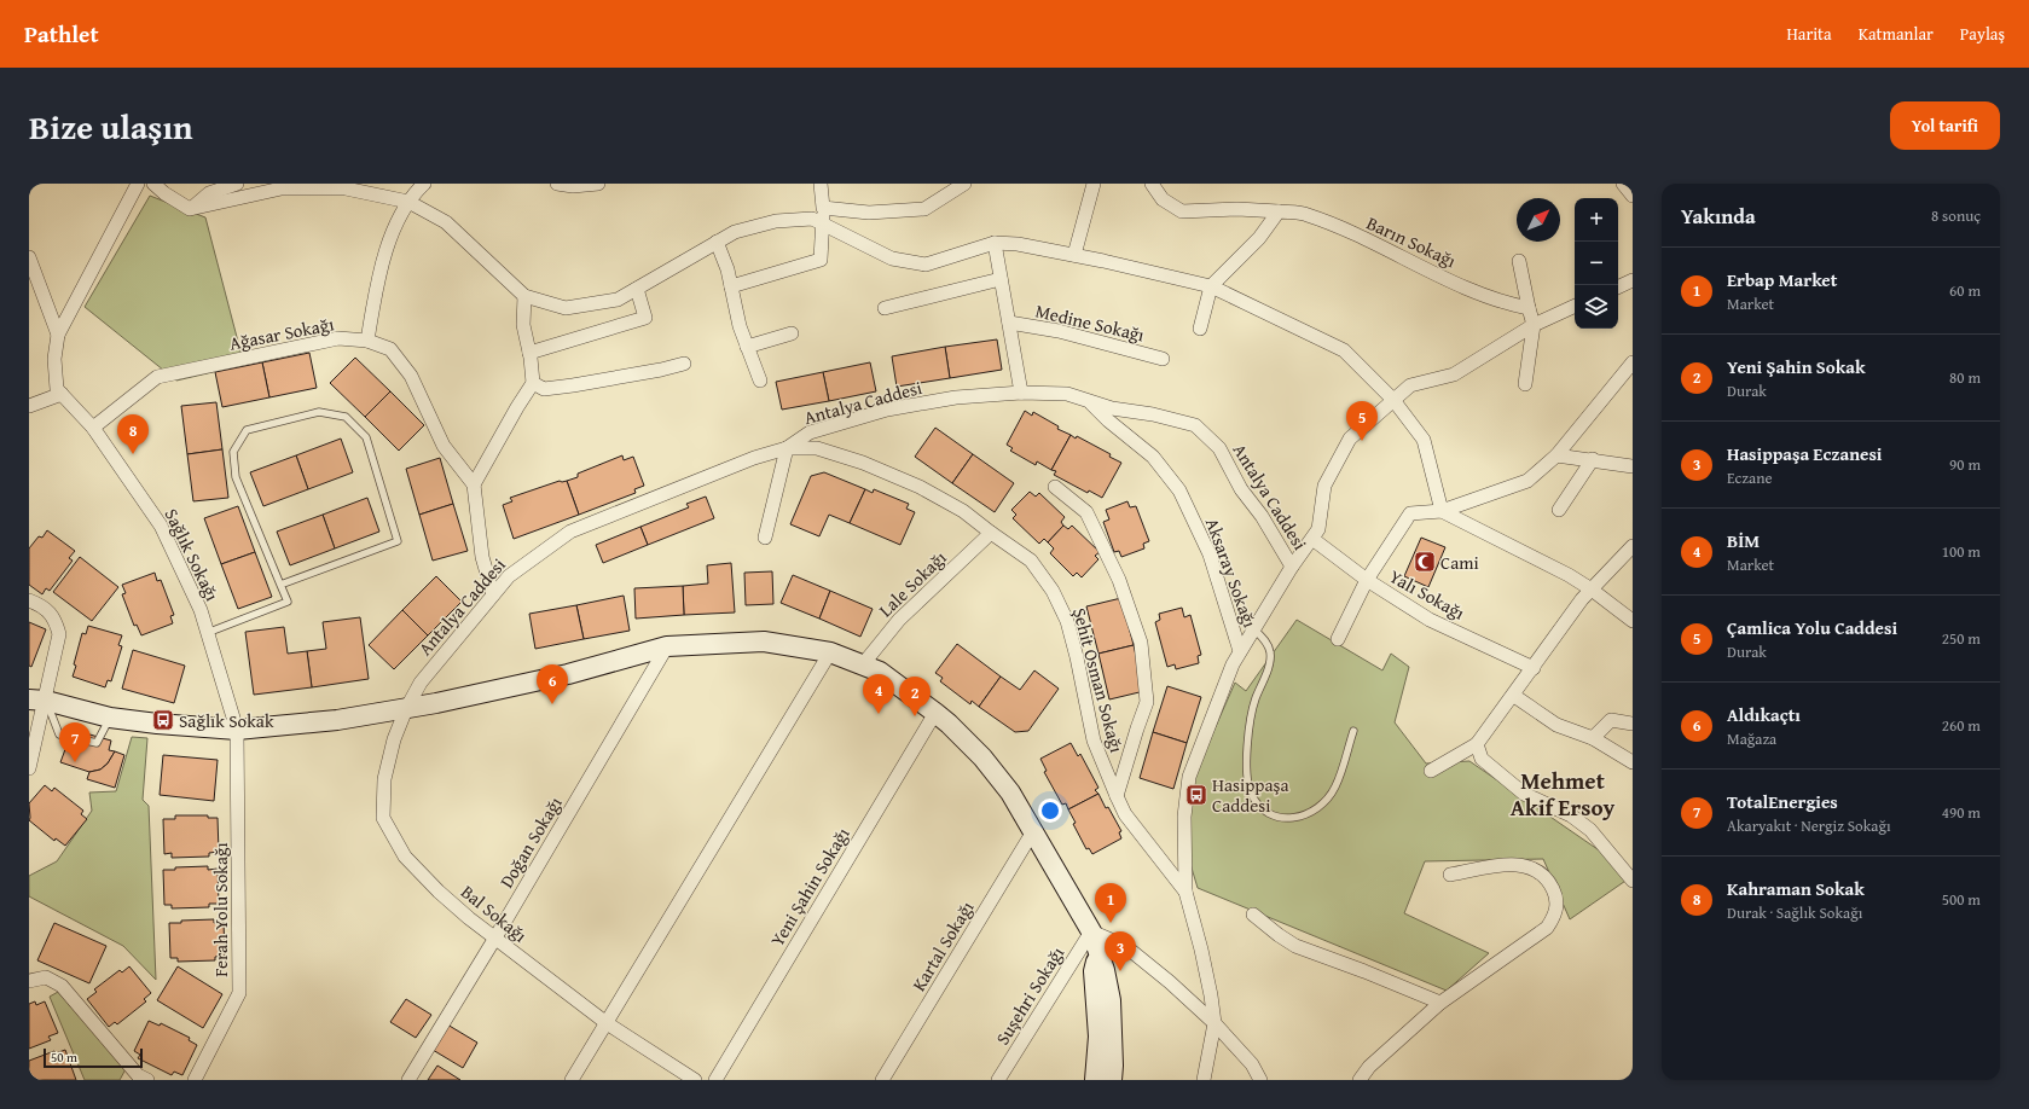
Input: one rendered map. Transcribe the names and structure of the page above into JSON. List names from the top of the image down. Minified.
{"streets":{"street":["Barın Sokağı","Medine Sokağı","Ağasar Sokağı","Antalya Caddesi","Sağlık Sokağı","Aksaray Sokağı","Lale Sokağı","Yalı Sokağı","Şehit Osman Sokağı","Doğan Sokağı","Yeni Şahin Sokağı","Ferah Yolu Sokağı","Bal Sokağı","Kartal Sokağı","Suşehri Sokağı"]},"crossings":[["Ağasar Sokağı","Sağlık Sokağı"],["Antalya Caddesi","Aksaray Sokağı"],["Antalya Caddesi","Şehit Osman Sokağı"],["Antalya Caddesi","Bal Sokağı"],["Sağlık Sokağı","Ferah Yolu Sokağı"],["Lale Sokağı","Şehit Osman Sokağı"],["Doğan Sokağı","Bal Sokağı"]],"districts":["Mehmet Akif Ersoy"],"places":{"mosque":["Cami"],"bus stop":["Sağlık Sokak","Hasippaşa Caddesi"]},"scale_bar":"50 m","north":"top right","page":{"header":"Pathlet","nav":["Harita","Katmanlar","Paylaş"],"title":"Bize ulaşın","buttons":"Yol tarifi","heading":["Yakında","8 sonuç"],"map_buttons":["+","−"],"list":[{"mark":"1","name":"Erbap Market","note":"Market","value":"60 m"},{"mark":"2","name":"Yeni Şahin Sokak","note":"Durak","value":"80 m"},{"mark":"3","name":"Hasippaşa Eczanesi","note":"Eczane","value":"90 m"},{"mark":"4","name":"BİM","note":"Market","value":"100 m"},{"mark":"5","name":"Çamlica Yolu Caddesi","note":"Durak","value":"250 m"},{"mark":"6","name":"Aldıkaçtı","note":"Mağaza","value":"260 m"},{"mark":"7","name":"TotalEnergies","note":"Akaryakıt · Nergiz Sokağı","value":"490 m"},{"mark":"8","name":"Kahraman Sokak","note":"Durak · Sağlık Sokağı","value":"500 m"}],"pins":["5","8","6","4","2","7","1","3"],"scale":"50 m"}}
